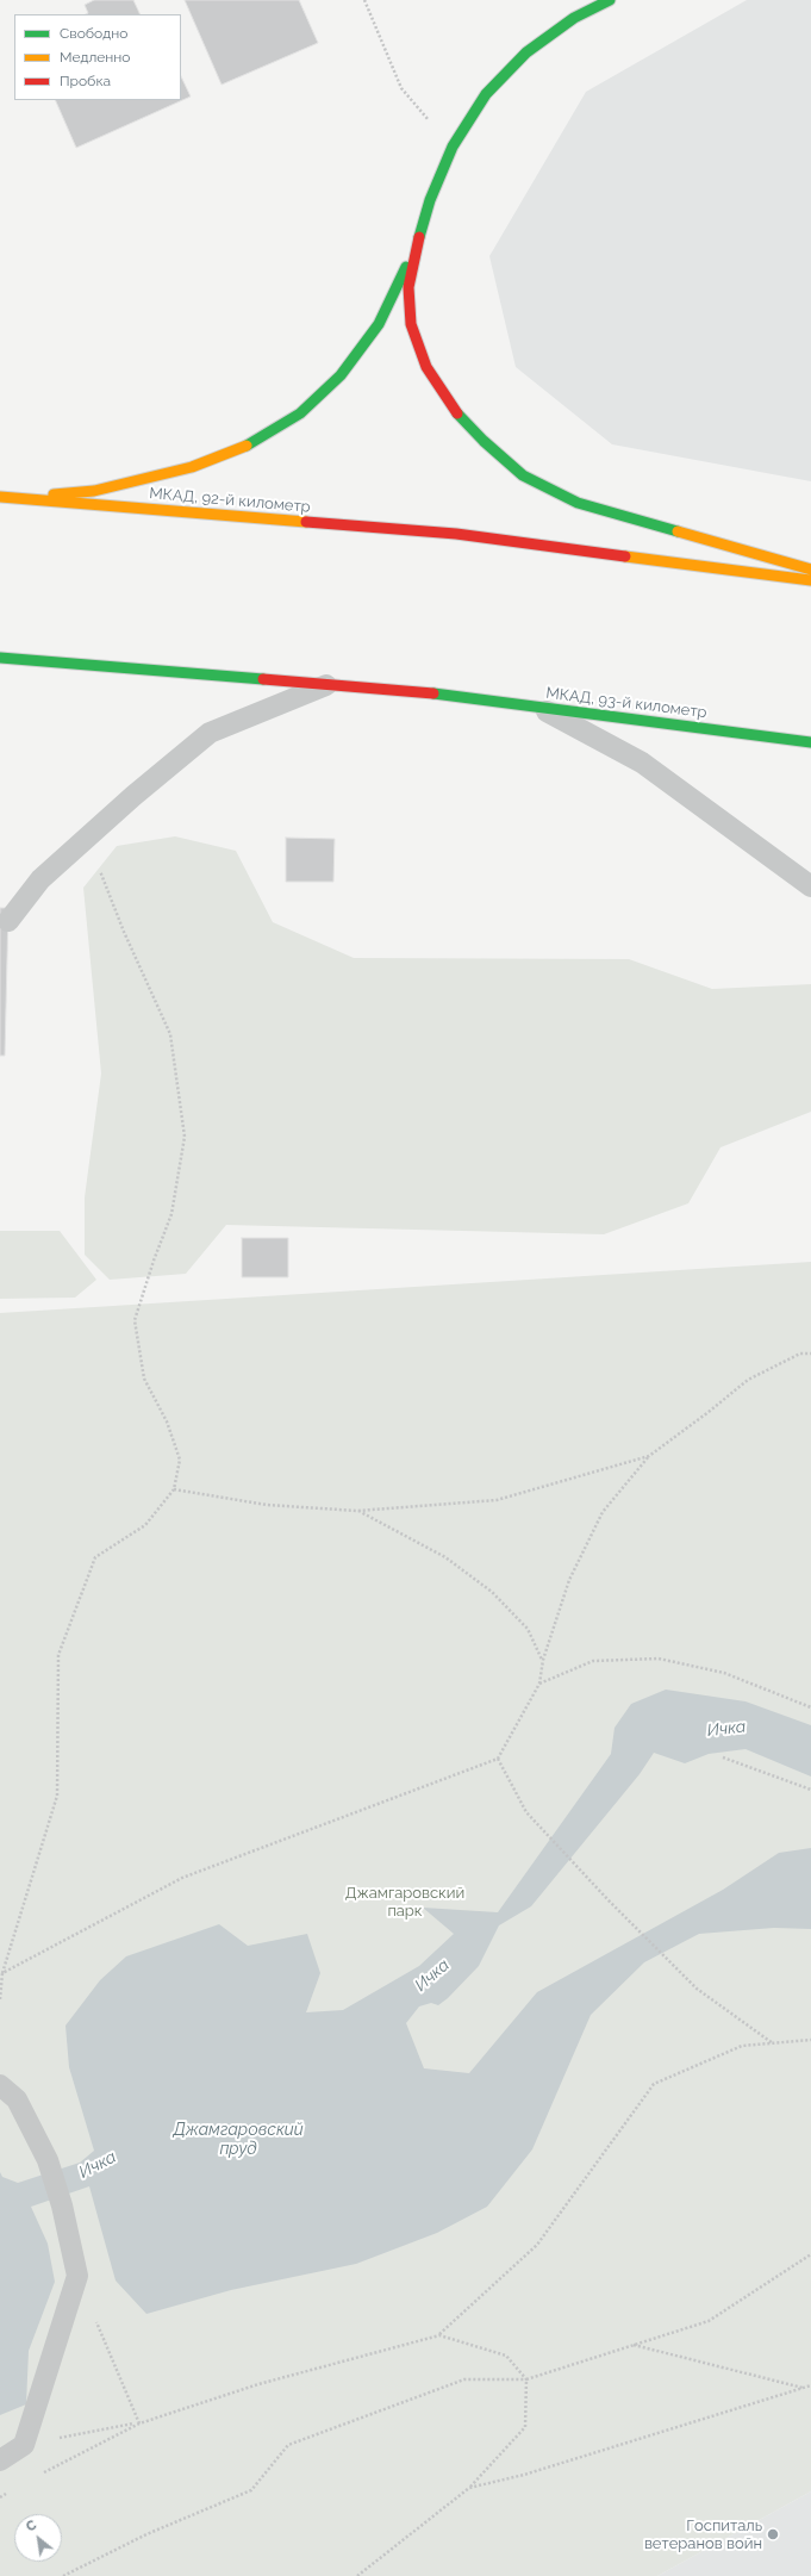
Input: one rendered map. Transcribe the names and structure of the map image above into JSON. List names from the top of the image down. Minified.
{"streets":{"main road":["МКАД, 92-й километр","МКАД, 93-й километр"]},"water":["Ичка","Джамгаровский пруд"],"parks":["Джамгаровский парк"],"places":["Госпиталь ветеранов войн"],"legend":["Свободно","Медленно","Пробка"],"north":"top left"}
